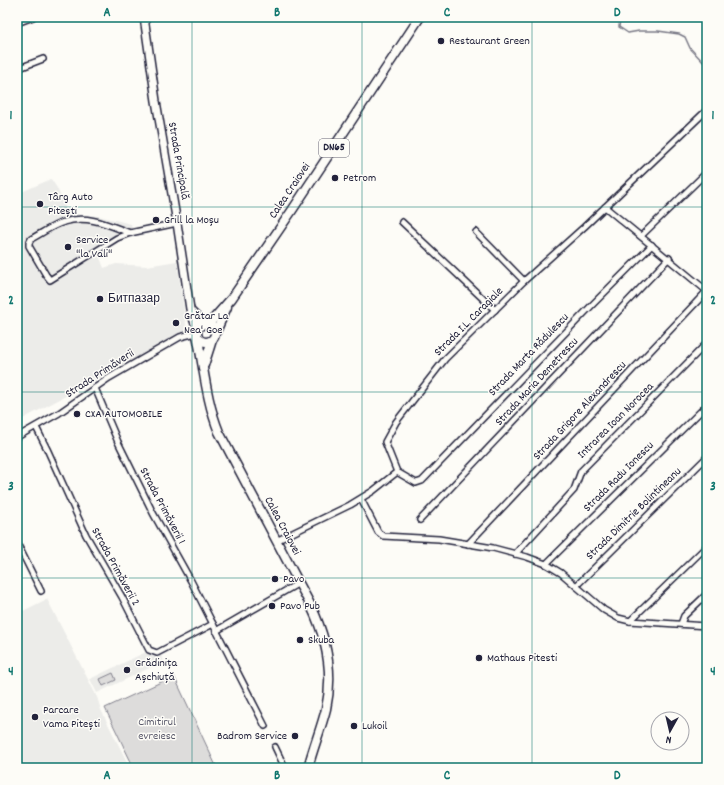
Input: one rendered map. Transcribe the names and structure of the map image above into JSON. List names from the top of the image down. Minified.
{"streets":{"main road":["DN65","Strada Principală","Calea Craiovei"],"street":["Strada I.L. Caragiale","Strada Marta Rădulescu","Strada Primăverii","Strada Maria Demetrescu","Strada Grigore Alexandrescu","Intrarea Ioan Norocea","Strada Radu Ionescu","Strada Primăverii 1","Strada Dimitrie Bolintineanu","Strada Primăverii 2"]},"crossings":[["DN65","Strada Principală"],["DN65","Calea Craiovei"],["DN65","Strada Primăverii"],["Strada Principală","Calea Craiovei"],["Strada Principală","Strada Primăverii"],["Calea Craiovei","Strada Primăverii"],["Strada I.L. Caragiale","Strada Marta Rădulescu"],["Strada Primăverii","Strada Primăverii 1"],["Strada Primăverii","Strada Primăverii 2"],["Strada Primăverii 1","Strada Primăverii 2"]],"parks":["Cimitirul evreiesc"],"places":["Restaurant Green","Petrom","Târg Auto Pitești","Grill la Moșu","Service \"la Vali\"","Битпазар","Grătar La Nea' Goe","CXA AUTOMOBILE","Pavo","Pavo Pub","Skuba","Mathaus Pitesti","Grădinița Așchiuță","Parcare Vama Pitești","Lukoil","Badrom Service"],"north":"bottom","grid":{"columns":["A","B","C","D"],"rows":["1","2","3","4"]}}
